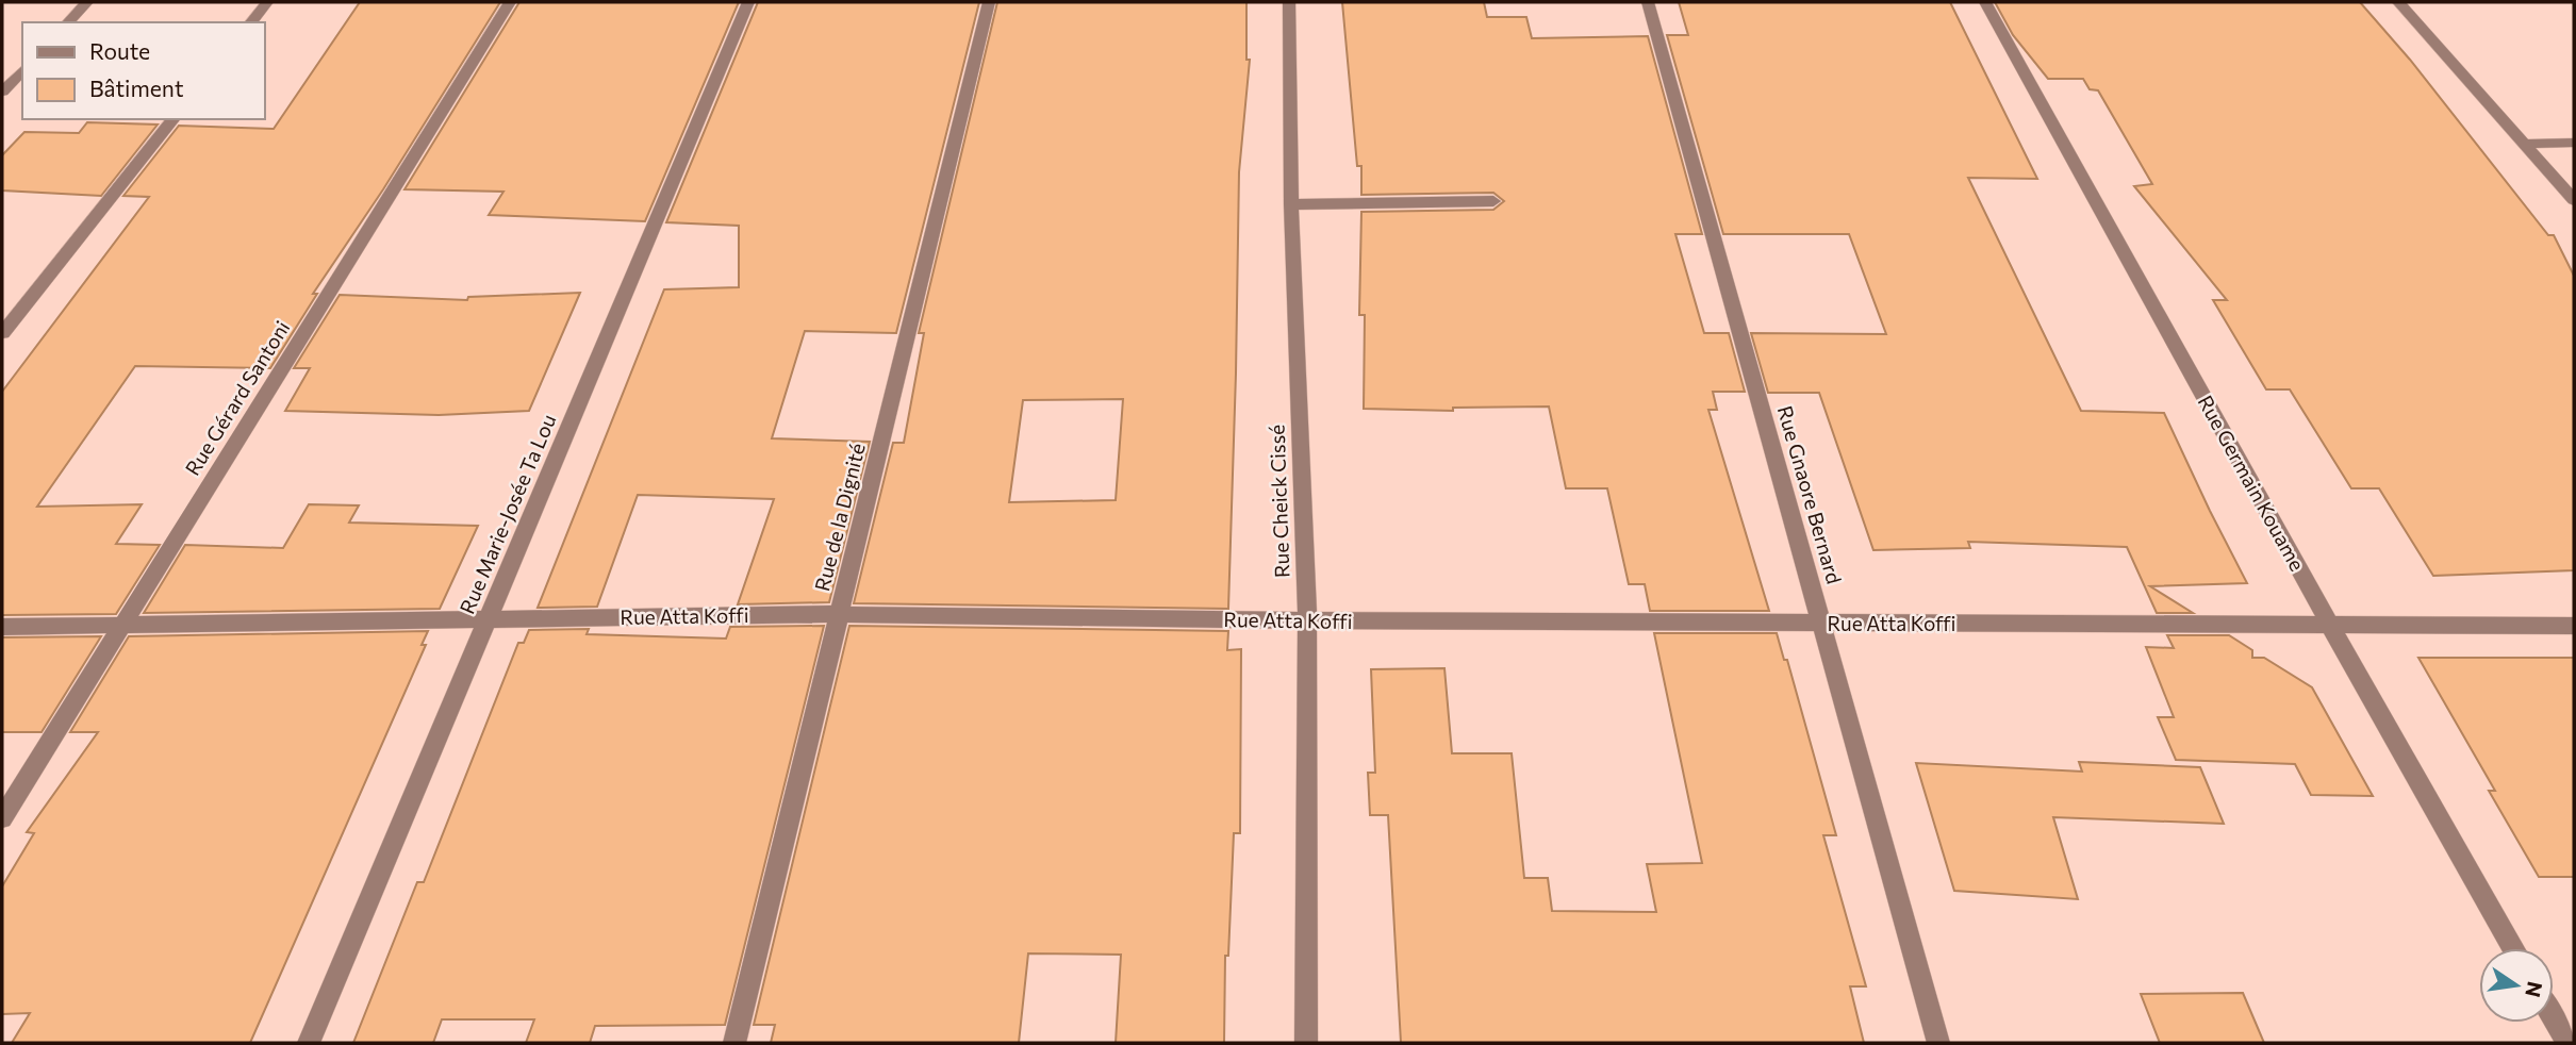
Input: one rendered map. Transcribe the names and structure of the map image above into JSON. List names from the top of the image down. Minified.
{"streets":{"street":["Rue Gérard Santoni","Rue Germain Kouame","Rue Gnaore Bernard","Rue Cheick Cissé","Rue Marie-Josée Ta Lou","Rue de la Dignité","Rue Atta Koffi"]},"crossings":[["Rue Gérard Santoni","Rue Atta Koffi"],["Rue Germain Kouame","Rue Atta Koffi"],["Rue Gnaore Bernard","Rue Atta Koffi"],["Rue Cheick Cissé","Rue Atta Koffi"],["Rue Marie-Josée Ta Lou","Rue Atta Koffi"],["Rue de la Dignité","Rue Atta Koffi"]],"legend":["Route","Bâtiment"],"north":"right"}
